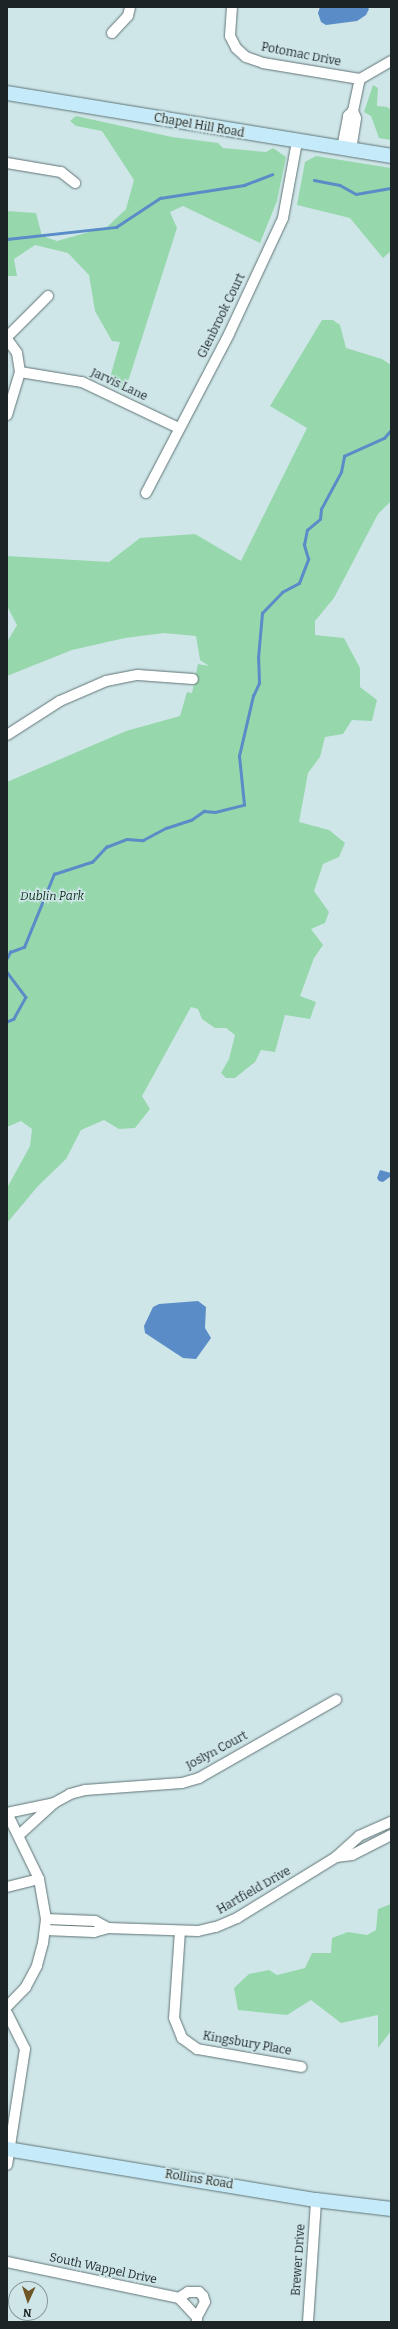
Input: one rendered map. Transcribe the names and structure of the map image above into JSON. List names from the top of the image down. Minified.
{"streets":{"street":["Potomac Drive","Chapel Hill Road","Glenbrook Court","Jarvis Lane","Joslyn Court","Hartfield Drive","Kingsbury Place","Rollins Road","Brewer Drive","South Wappel Drive"]},"crossings":[["Chapel Hill Road","Glenbrook Court"],["Glenbrook Court","Jarvis Lane"],["Hartfield Drive","Kingsbury Place"],["Rollins Road","Brewer Drive"]],"parks":["Dublin Park"],"north":"bottom"}
